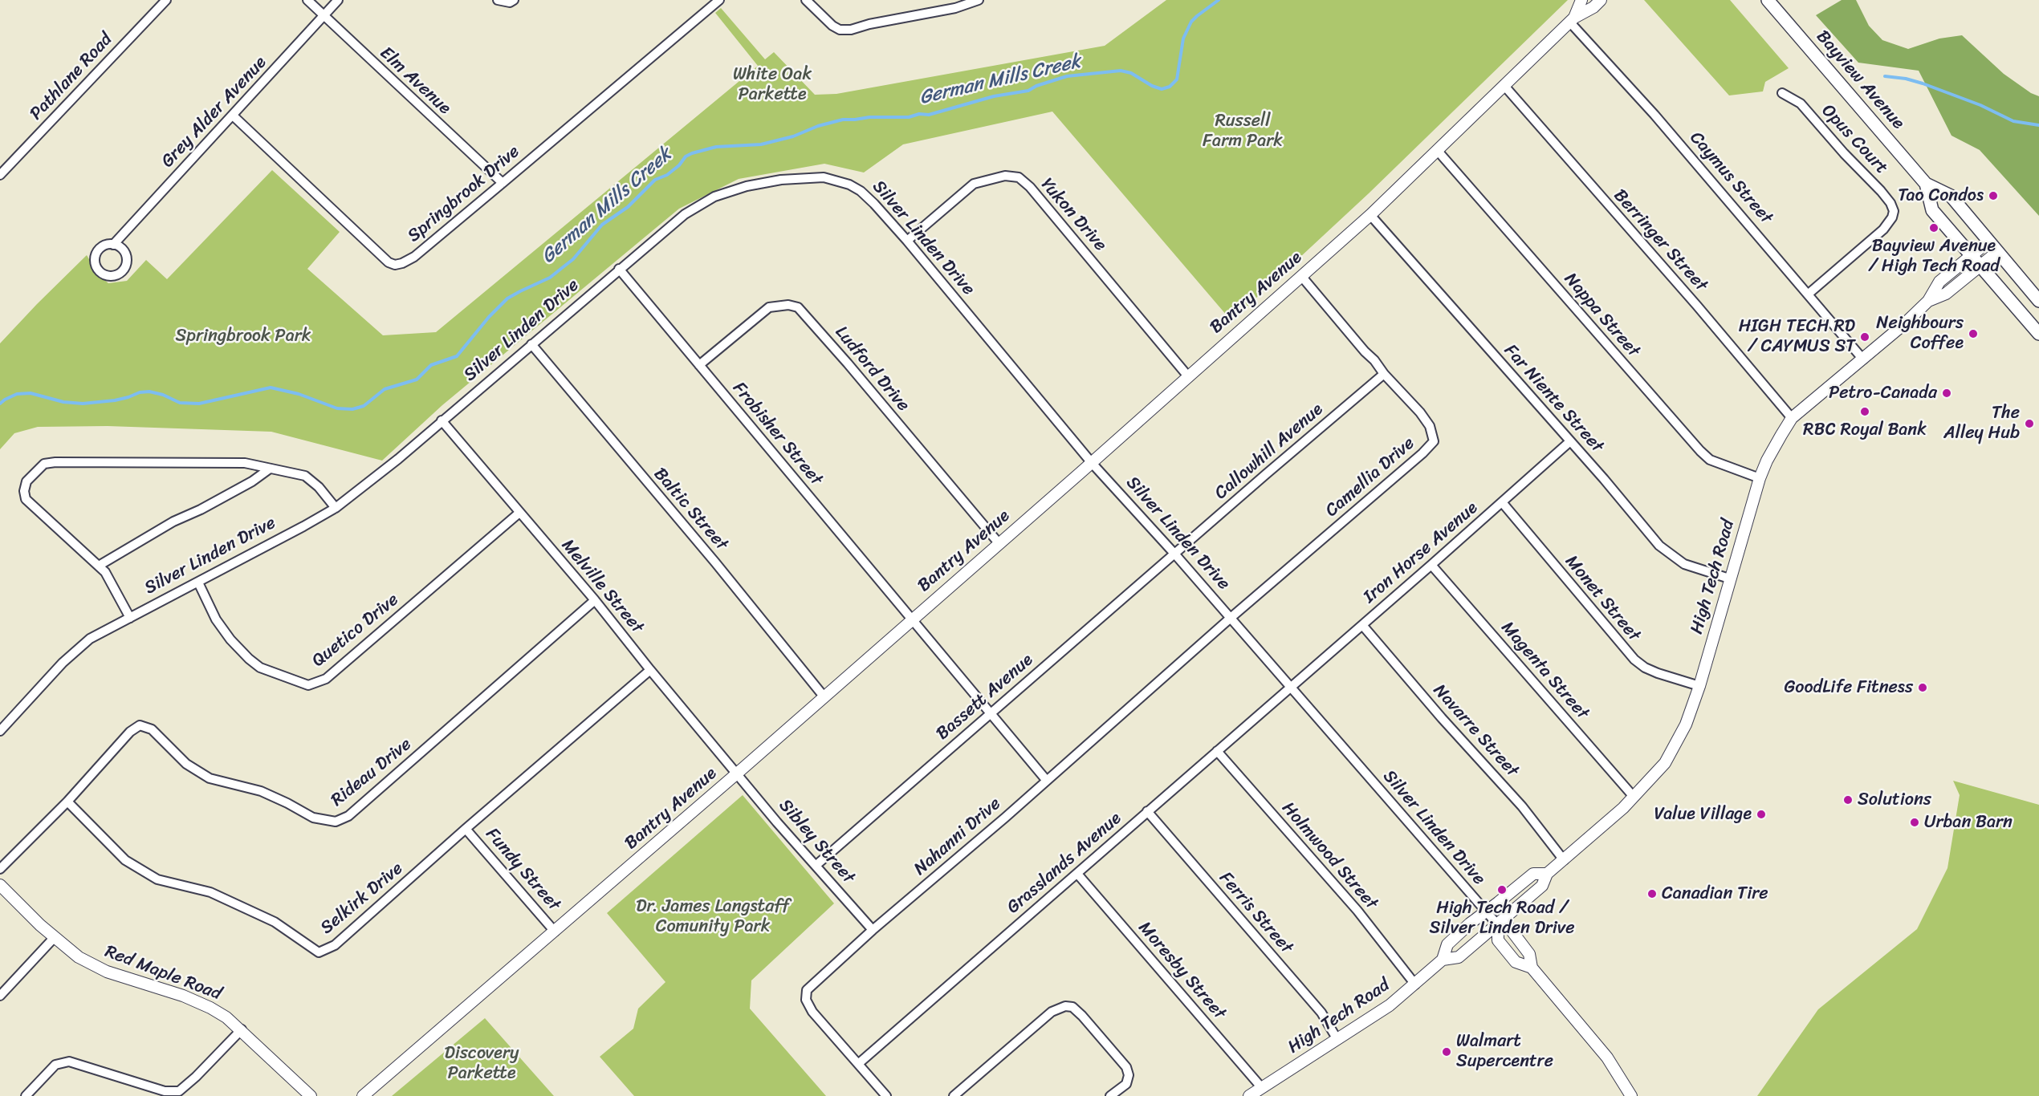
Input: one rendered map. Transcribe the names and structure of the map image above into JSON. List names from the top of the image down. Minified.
{"streets":{"main road":["Bayview Avenue"],"street":["Pathlane Road","Elm Avenue","Grey Alder Avenue","Opus Court","Caymus Street","Springbrook Drive","Yukon Drive","Silver Linden Drive","Berringer Street","Bantry Avenue","Nappa Street","Ludford Drive","Far Niente Street","Frobisher Street","Callowhill Avenue","Camellia Drive","Baltic Street","Iron Horse Avenue","High Tech Road","Melville Street","Monet Street","Quetico Drive","Magenta Street","Bassett Avenue","Navarre Street","Rideau Drive","Nahanni Drive","Sibley Street","Holmwood Street","Grasslands Avenue","Fundy Street","Selkirk Drive","Ferris Street","Moresby Street","Red Maple Road"]},"crossings":[["Bayview Avenue","High Tech Road"],["Elm Avenue","Grey Alder Avenue"],["Elm Avenue","Springbrook Drive"],["Grey Alder Avenue","Springbrook Drive"],["Opus Court","Caymus Street"],["Caymus Street","Bantry Avenue"],["Caymus Street","High Tech Road"],["Yukon Drive","Silver Linden Drive"],["Yukon Drive","Bantry Avenue"],["Silver Linden Drive","Bantry Avenue"],["Silver Linden Drive","Frobisher Street"],["Silver Linden Drive","Callowhill Avenue"],["Silver Linden Drive","Camellia Drive"],["Silver Linden Drive","Baltic Street"],["Silver Linden Drive","Iron Horse Avenue"],["Silver Linden Drive","High Tech Road"],["Silver Linden Drive","Melville Street"],["Silver Linden Drive","Quetico Drive"],["Silver Linden Drive","Bassett Avenue"],["Silver Linden Drive","Nahanni Drive"],["Silver Linden Drive","Grasslands Avenue"],["Berringer Street","Bantry Avenue"],["Berringer Street","High Tech Road"],["Bantry Avenue","Nappa Street"],["Bantry Avenue","Ludford Drive"],["Bantry Avenue","Far Niente Street"],["Bantry Avenue","Frobisher Street"],["Bantry Avenue","Camellia Drive"],["Bantry Avenue","Baltic Street"],["Bantry Avenue","Melville Street"],["Bantry Avenue","Sibley Street"],["Bantry Avenue","Fundy Street"],["Nappa Street","High Tech Road"],["Ludford Drive","Frobisher Street"],["Far Niente Street","Iron Horse Avenue"],["Far Niente Street","High Tech Road"],["Frobisher Street","Bassett Avenue"],["Frobisher Street","Nahanni Drive"],["Callowhill Avenue","Camellia Drive"],["Callowhill Avenue","Bassett Avenue"],["Camellia Drive","Nahanni Drive"],["Iron Horse Avenue","Monet Street"],["Iron Horse Avenue","Magenta Street"],["Iron Horse Avenue","Navarre Street"],["Iron Horse Avenue","Grasslands Avenue"],["High Tech Road","Monet Street"],["High Tech Road","Magenta Street"],["High Tech Road","Navarre Street"],["High Tech Road","Holmwood Street"],["High Tech Road","Ferris Street"],["High Tech Road","Moresby Street"],["Melville Street","Quetico Drive"],["Melville Street","Rideau Drive"],["Melville Street","Sibley Street"],["Melville Street","Selkirk Drive"],["Bassett Avenue","Sibley Street"],["Rideau Drive","Selkirk Drive"],["Nahanni Drive","Sibley Street"],["Nahanni Drive","Grasslands Avenue"],["Holmwood Street","Grasslands Avenue"],["Grasslands Avenue","Ferris Street"],["Grasslands Avenue","Moresby Street"],["Fundy Street","Selkirk Drive"]],"water":["German Mills Creek"],"parks":["White Oak Parkette","Russell Farm Park","Springbrook Park","Dr. James Langstaff Comunity Park","Discovery Parkette"],"places":["Tao Condos","Bayview Avenue / High Tech Road","Neighbours Coffee","HIGH TECH RD / CAYMUS ST","Petro-Canada","RBC Royal Bank","The Alley Hub","GoodLife Fitness","Solutions","Value Village","Urban Barn","High Tech Road / Silver Linden Drive","Canadian Tire","Walmart Supercentre"]}
